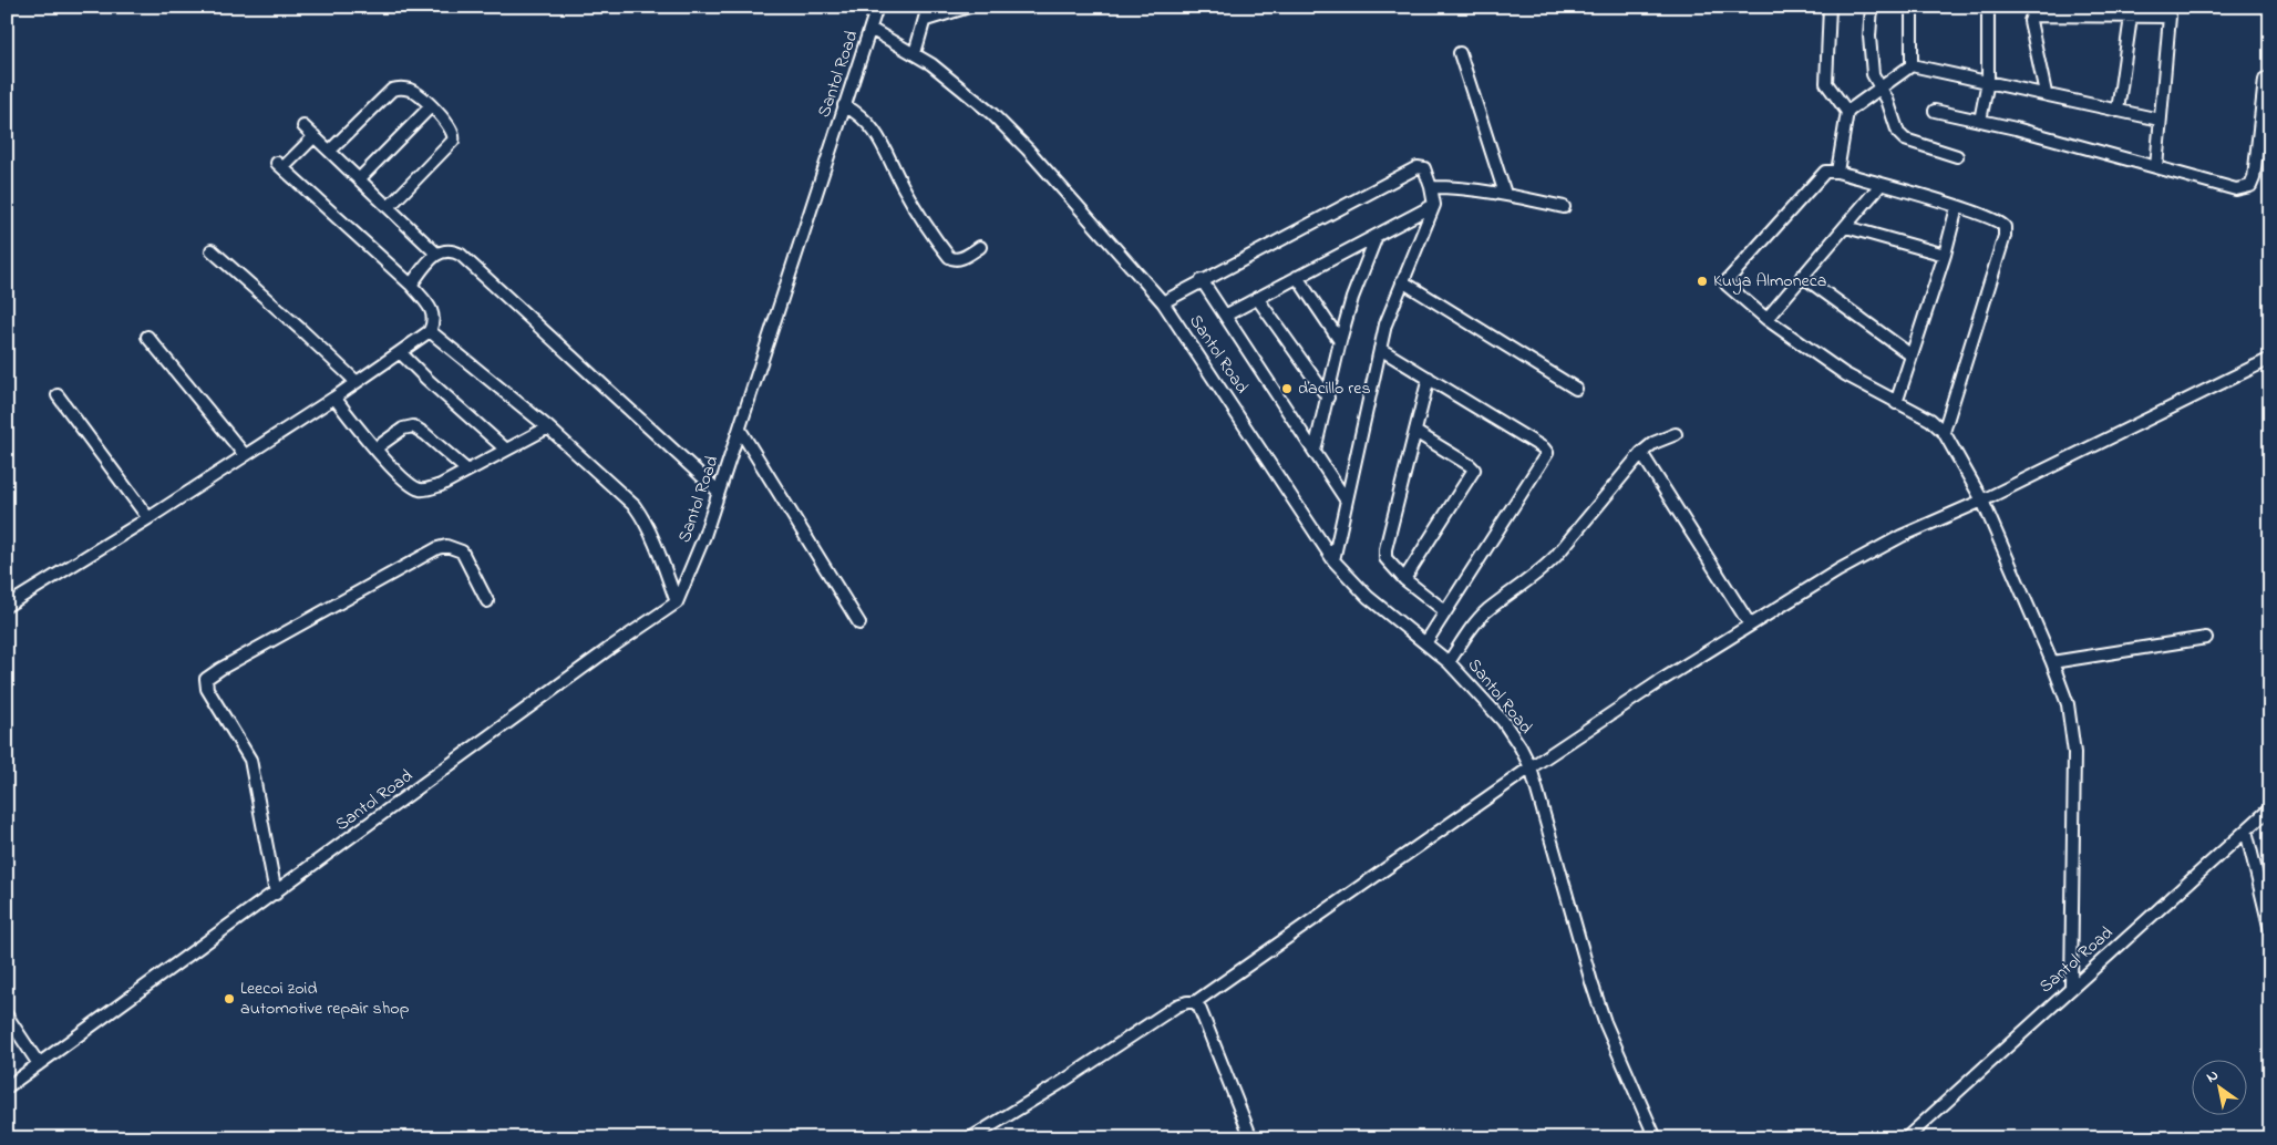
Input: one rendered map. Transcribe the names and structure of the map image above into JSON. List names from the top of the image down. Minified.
{"streets":{"street":["Santol Road"]},"places":["Kuya Almoneca","dacillo res","Leecoi zoid automotive repair shop"],"north":"top left"}
